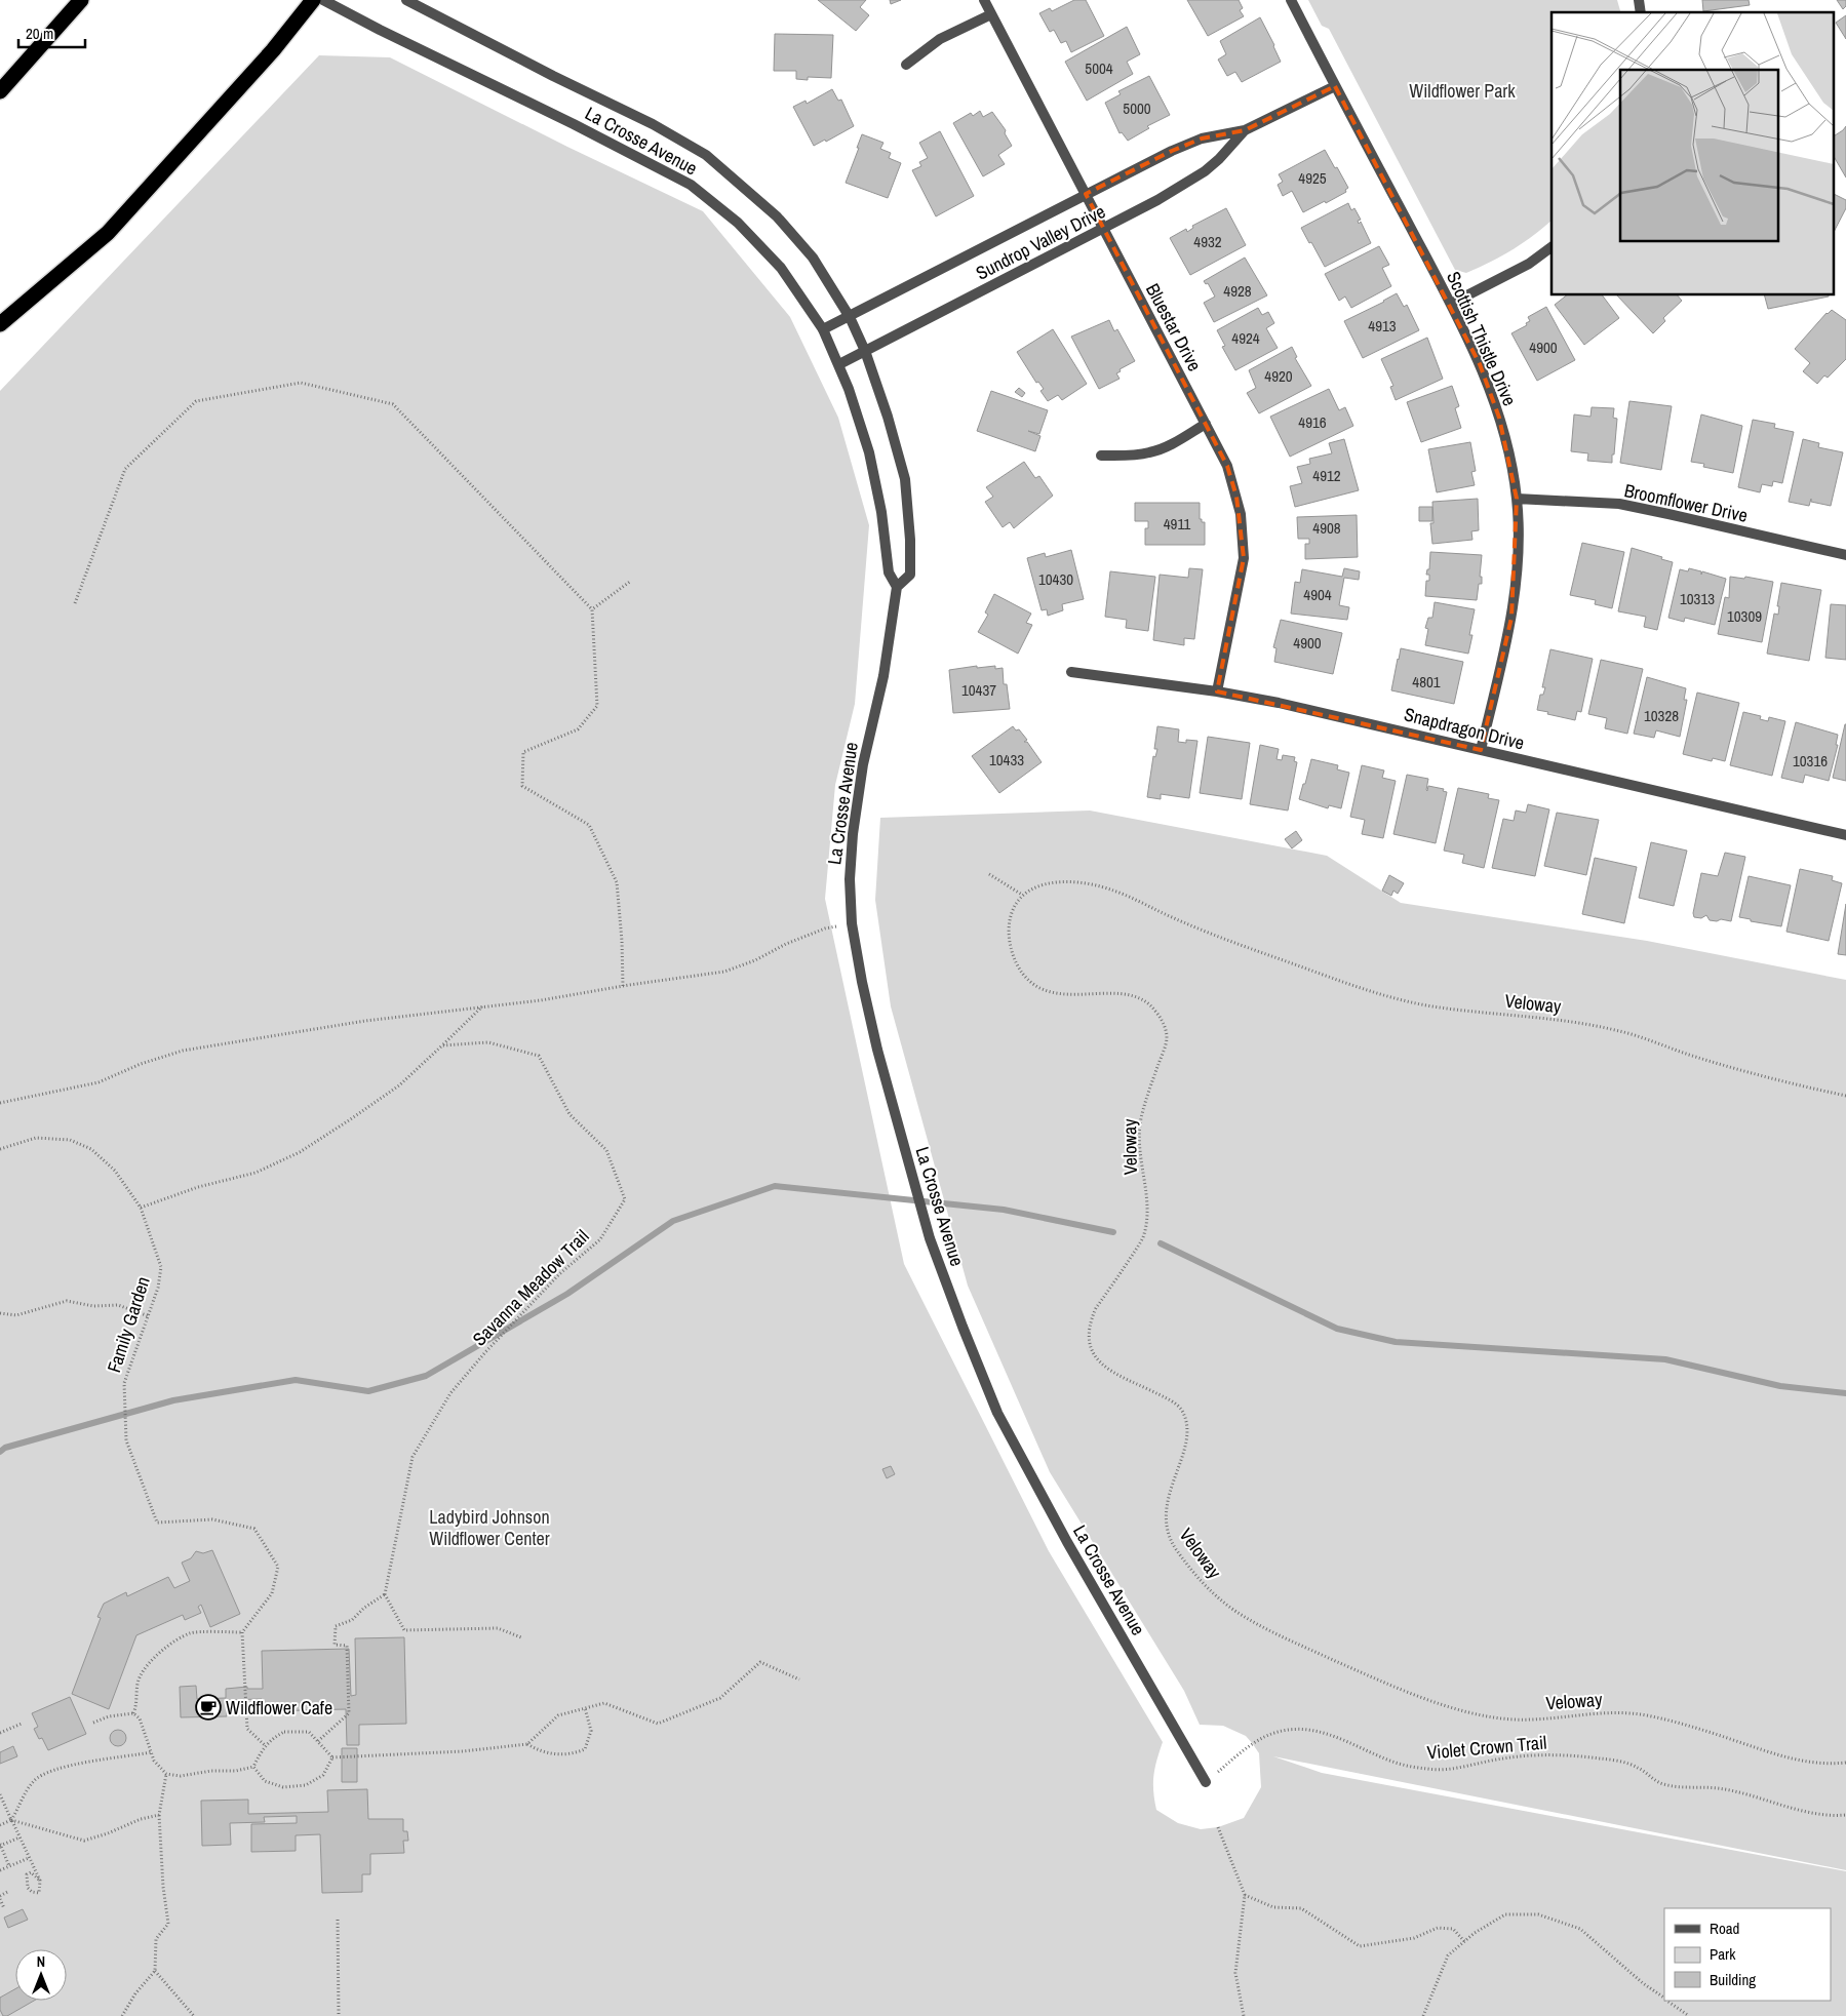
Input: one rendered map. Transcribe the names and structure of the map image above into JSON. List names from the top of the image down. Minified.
{"streets":{"street":["La Crosse Avenue","Sundrop Valley Drive","Bluestar Drive","Scottish Thistle Drive","Broomflower Drive","Snapdragon Drive"],"path":["Veloway","Savanna Meadow Trail","Family Garden","Violet Crown Trail"]},"crossings":[["La Crosse Avenue","Sundrop Valley Drive"],["La Crosse Avenue","Violet Crown Trail"],["Sundrop Valley Drive","Bluestar Drive"],["Sundrop Valley Drive","Scottish Thistle Drive"],["Bluestar Drive","Snapdragon Drive"],["Scottish Thistle Drive","Broomflower Drive"],["Scottish Thistle Drive","Snapdragon Drive"]],"parks":["Wildflower Park","Ladybird Johnson Wildflower Center"],"places":{"cafe":["Wildflower Cafe"]},"house_numbers":["5004","5000","4925","4932","4928","4913","4924","4900","4920","4916","4912","4911","4908","10430","4904","10313","10309","4900","4801","10437","10328","10433","10316"],"legend":["Road","Park","Building"],"scale_bar":"20 m","north":"top"}
